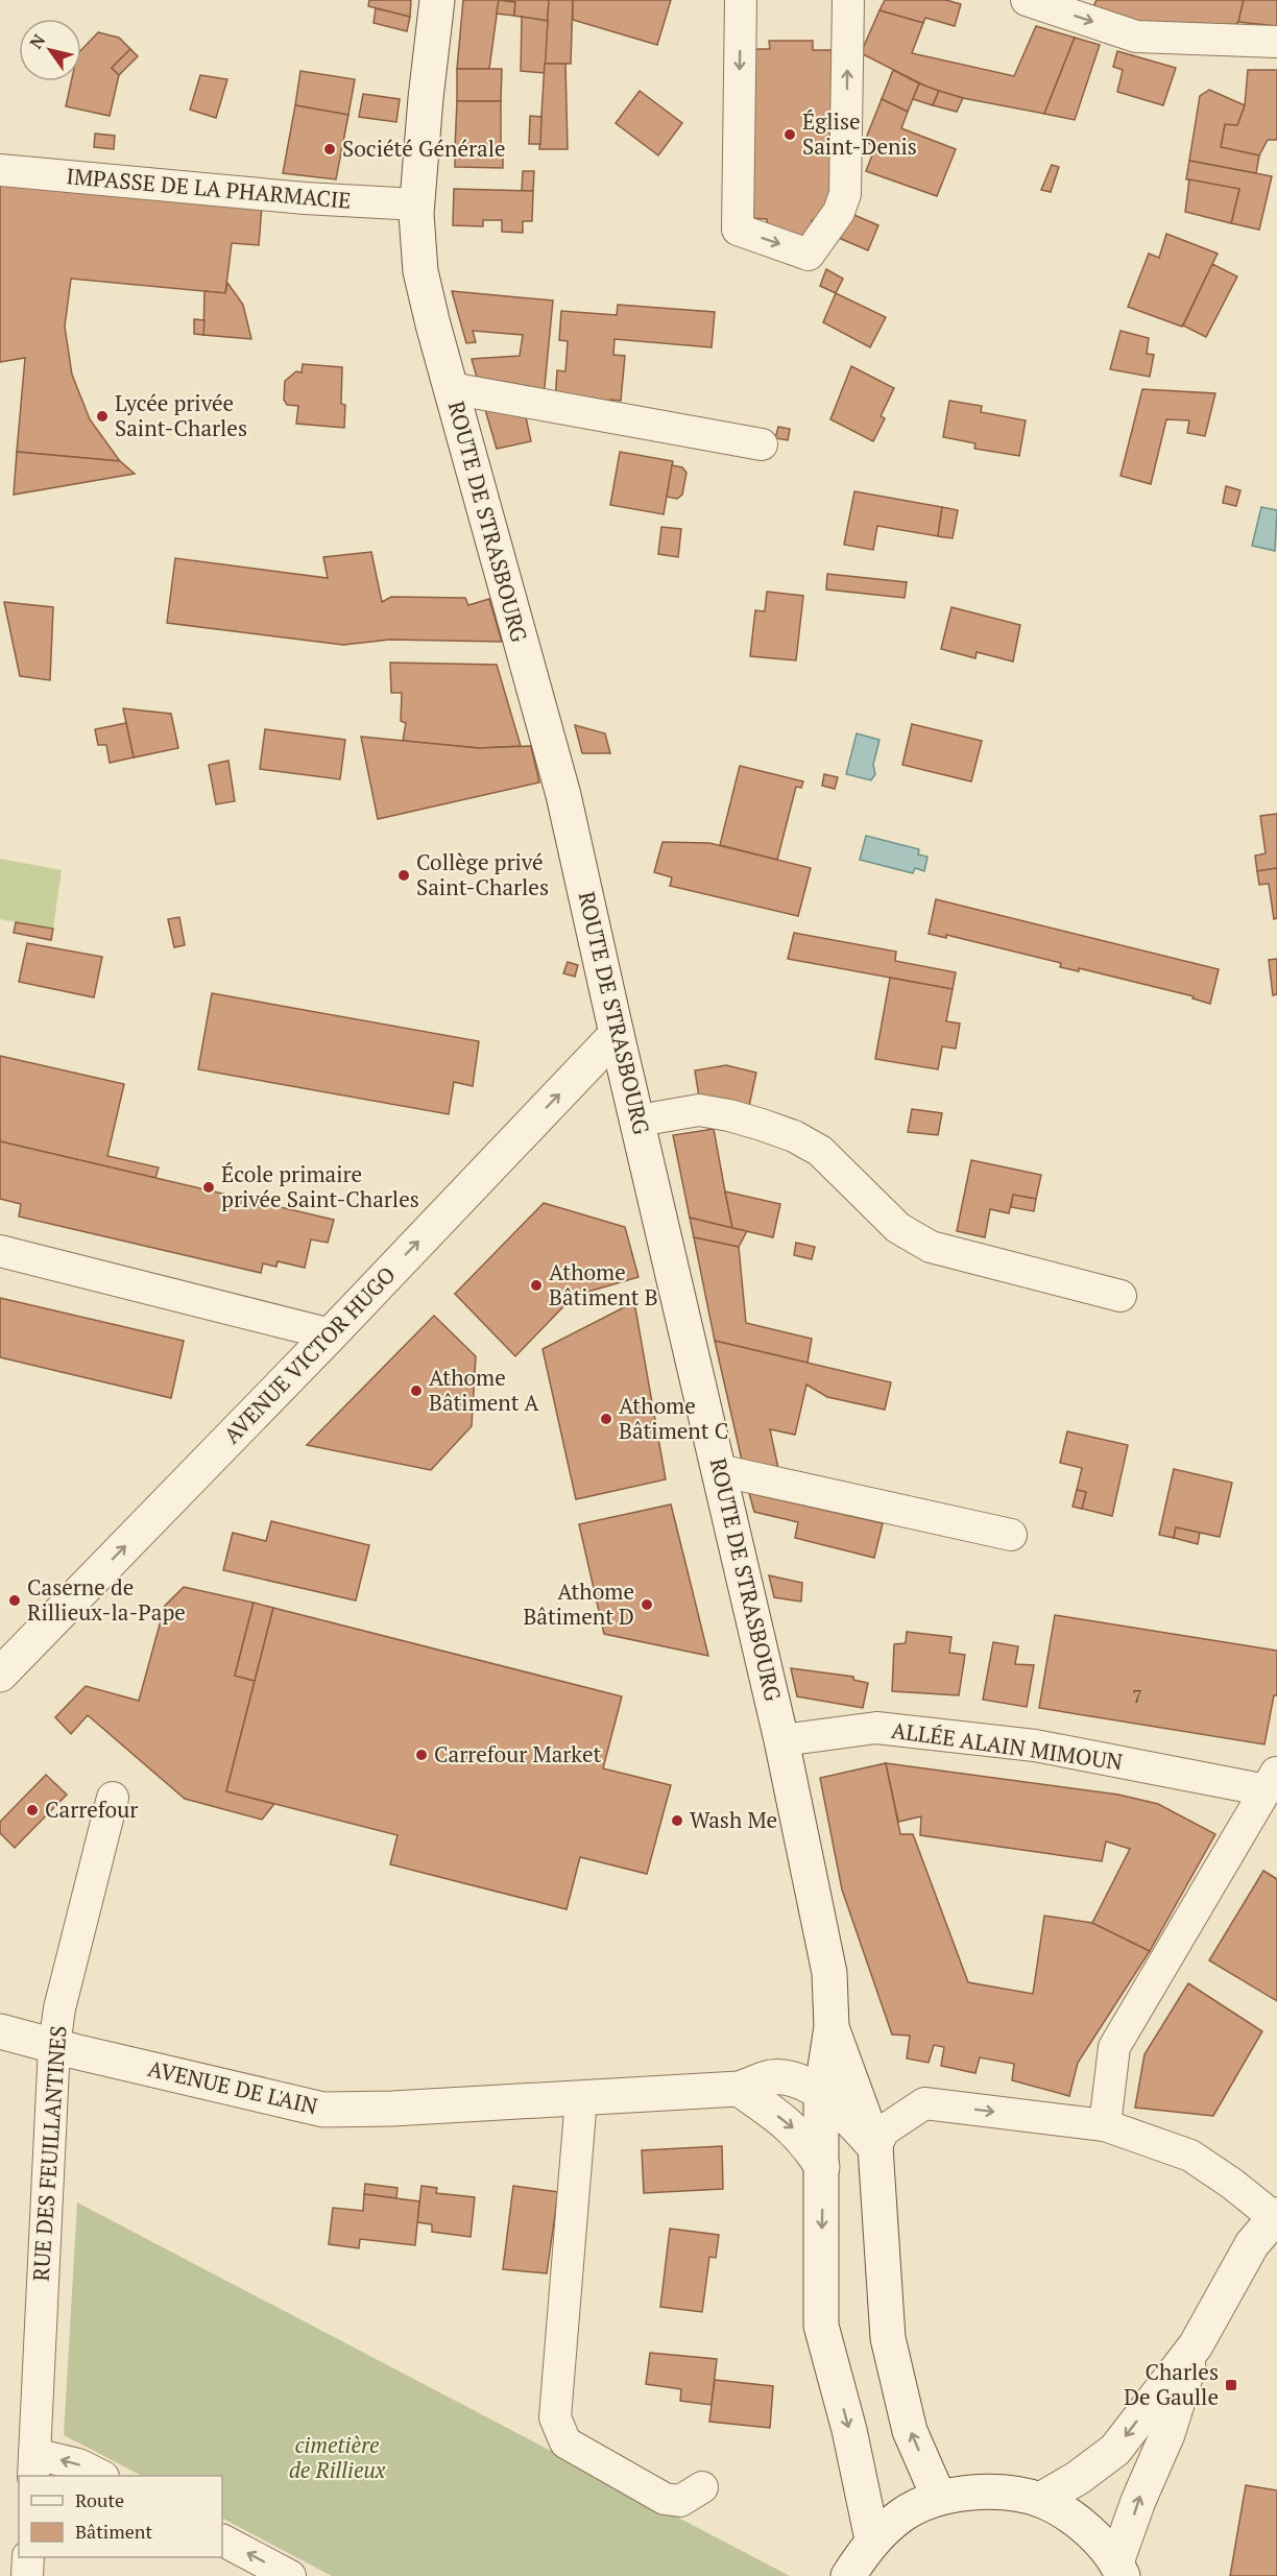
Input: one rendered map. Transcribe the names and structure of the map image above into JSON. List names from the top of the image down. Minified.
{"streets":{"main road":["ROUTE DE STRASBOURG","AVENUE VICTOR HUGO","AVENUE DE L'AIN"],"street":["IMPASSE DE LA PHARMACIE","ALLÉE ALAIN MIMOUN","RUE DES FEUILLANTINES"]},"crossings":[["IMPASSE DE LA PHARMACIE","ROUTE DE STRASBOURG"],["ROUTE DE STRASBOURG","AVENUE VICTOR HUGO"],["ROUTE DE STRASBOURG","ALLÉE ALAIN MIMOUN"],["ROUTE DE STRASBOURG","AVENUE DE L'AIN"],["AVENUE DE L'AIN","RUE DES FEUILLANTINES"]],"one_way":["AVENUE VICTOR HUGO"],"parks":["cimetière de Rillieux"],"places":{"other":["Église Saint-Denis","Société Générale","Lycée privée Saint-Charles","Collège privé Saint-Charles","École primaire privée Saint-Charles","Athome Bâtiment B","Athome Bâtiment A","Athome Bâtiment C","Caserne de Rillieux-la-Pape","Athome Bâtiment D","Carrefour Market","Carrefour","Wash Me"],"transit":["Charles De Gaulle"]},"house_numbers":["7"],"legend":["Route","Bâtiment"],"north":"top left"}
